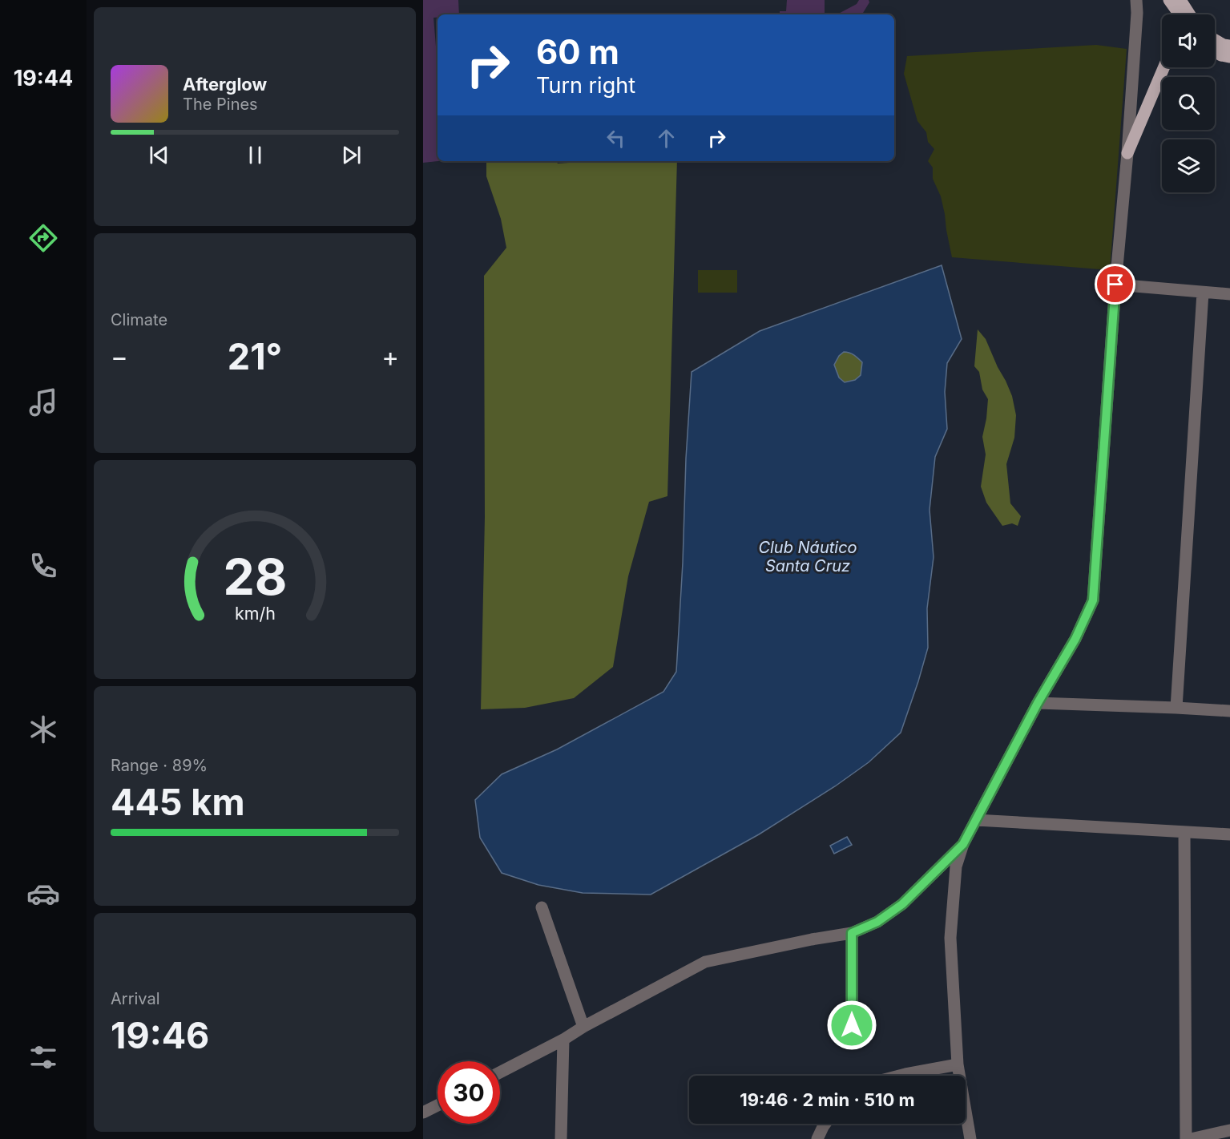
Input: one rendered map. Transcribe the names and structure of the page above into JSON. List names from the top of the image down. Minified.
{"water":["Club Náutico Santa Cruz"],"page":{"tabs":"19:44","turn":["60 m","Turn right"],"song":["Afterglow","The Pines"],"tile":["Climate",["Range · 89%","445 km"],["Arrival","19:46"]],"heat":["−","21°","+"],"limit":"30","trip":"19:46 · 2 min · 510 m","gauge":["28","km/h"]}}
